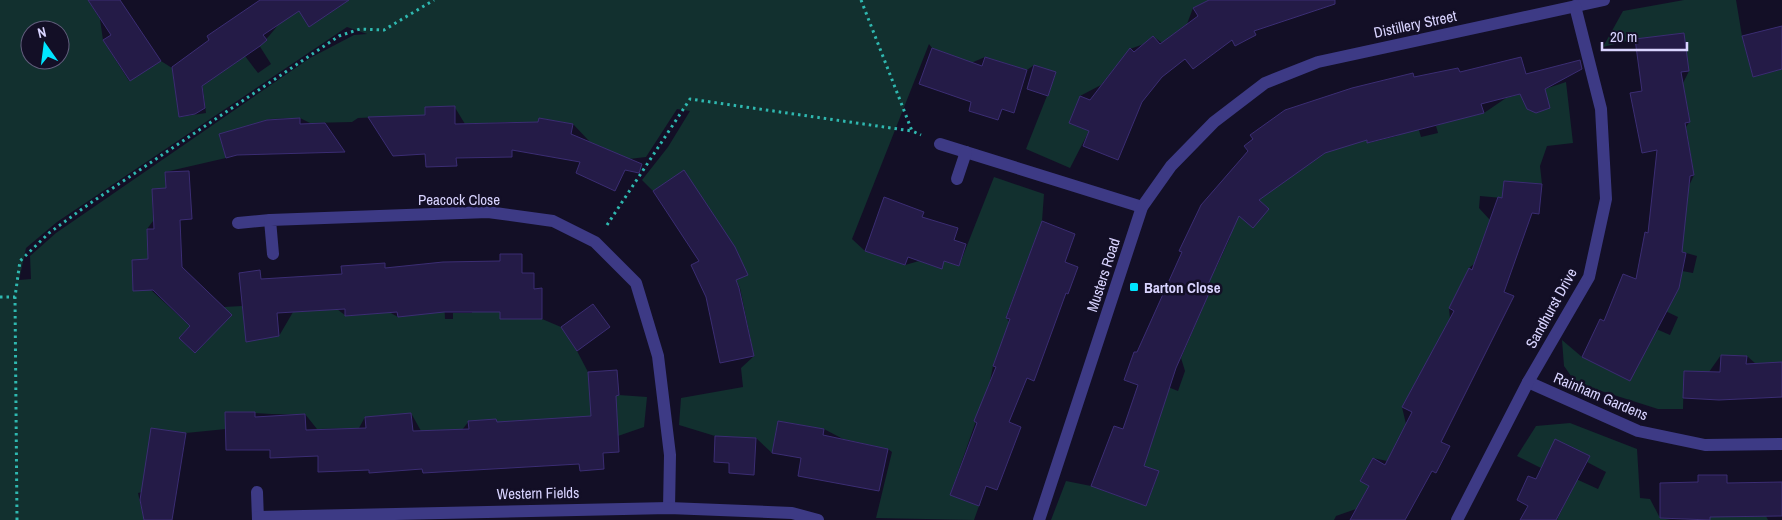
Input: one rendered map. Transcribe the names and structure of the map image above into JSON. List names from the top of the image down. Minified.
{"streets":{"street":["Distillery Street","Peacock Close","Musters Road","Sandhurst Drive","Rainham Gardens","Western Fields"]},"crossings":[["Distillery Street","Musters Road"],["Distillery Street","Sandhurst Drive"],["Peacock Close","Western Fields"],["Sandhurst Drive","Rainham Gardens"]],"places":{"transit":["Barton Close"]},"scale_bar":"20 m","north":"top"}
